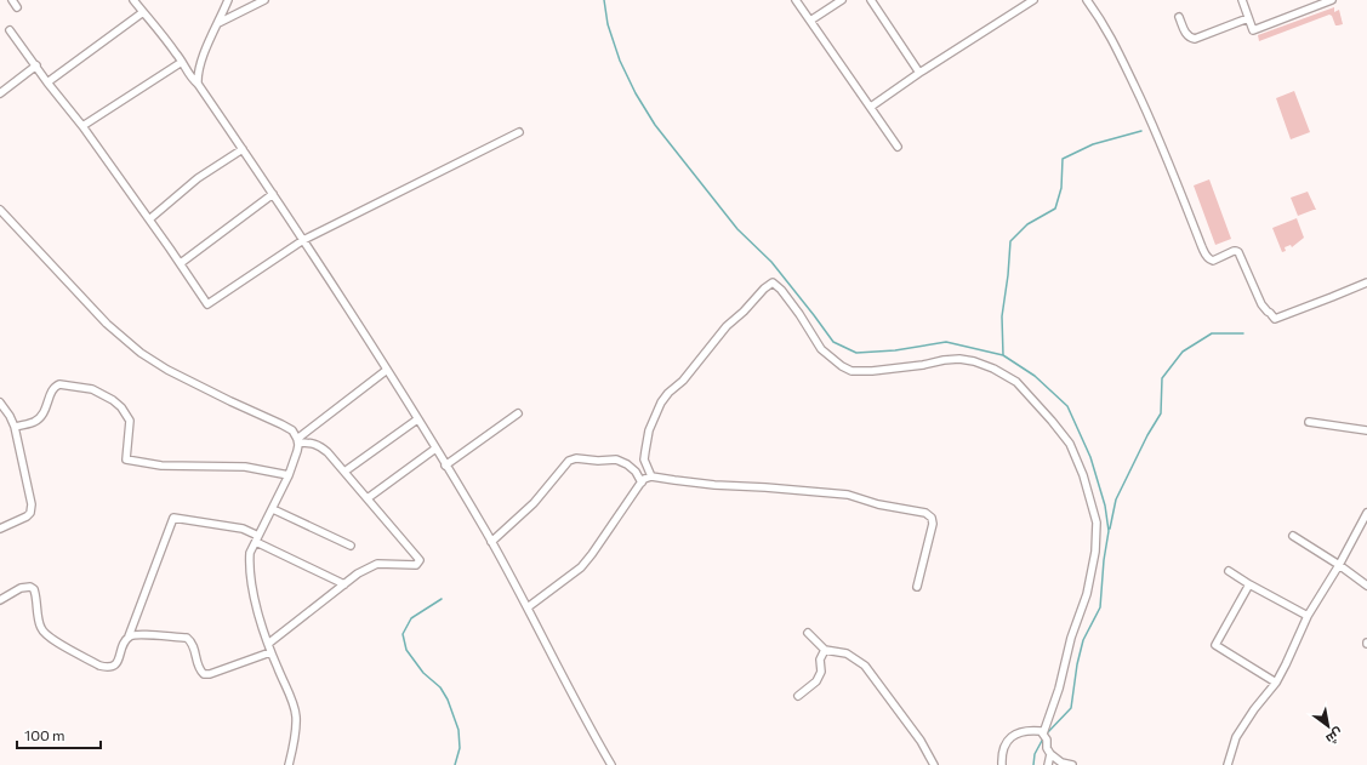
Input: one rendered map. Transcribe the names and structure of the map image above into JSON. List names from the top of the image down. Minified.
{"scale_bar":"100 m","north":"bottom right"}
